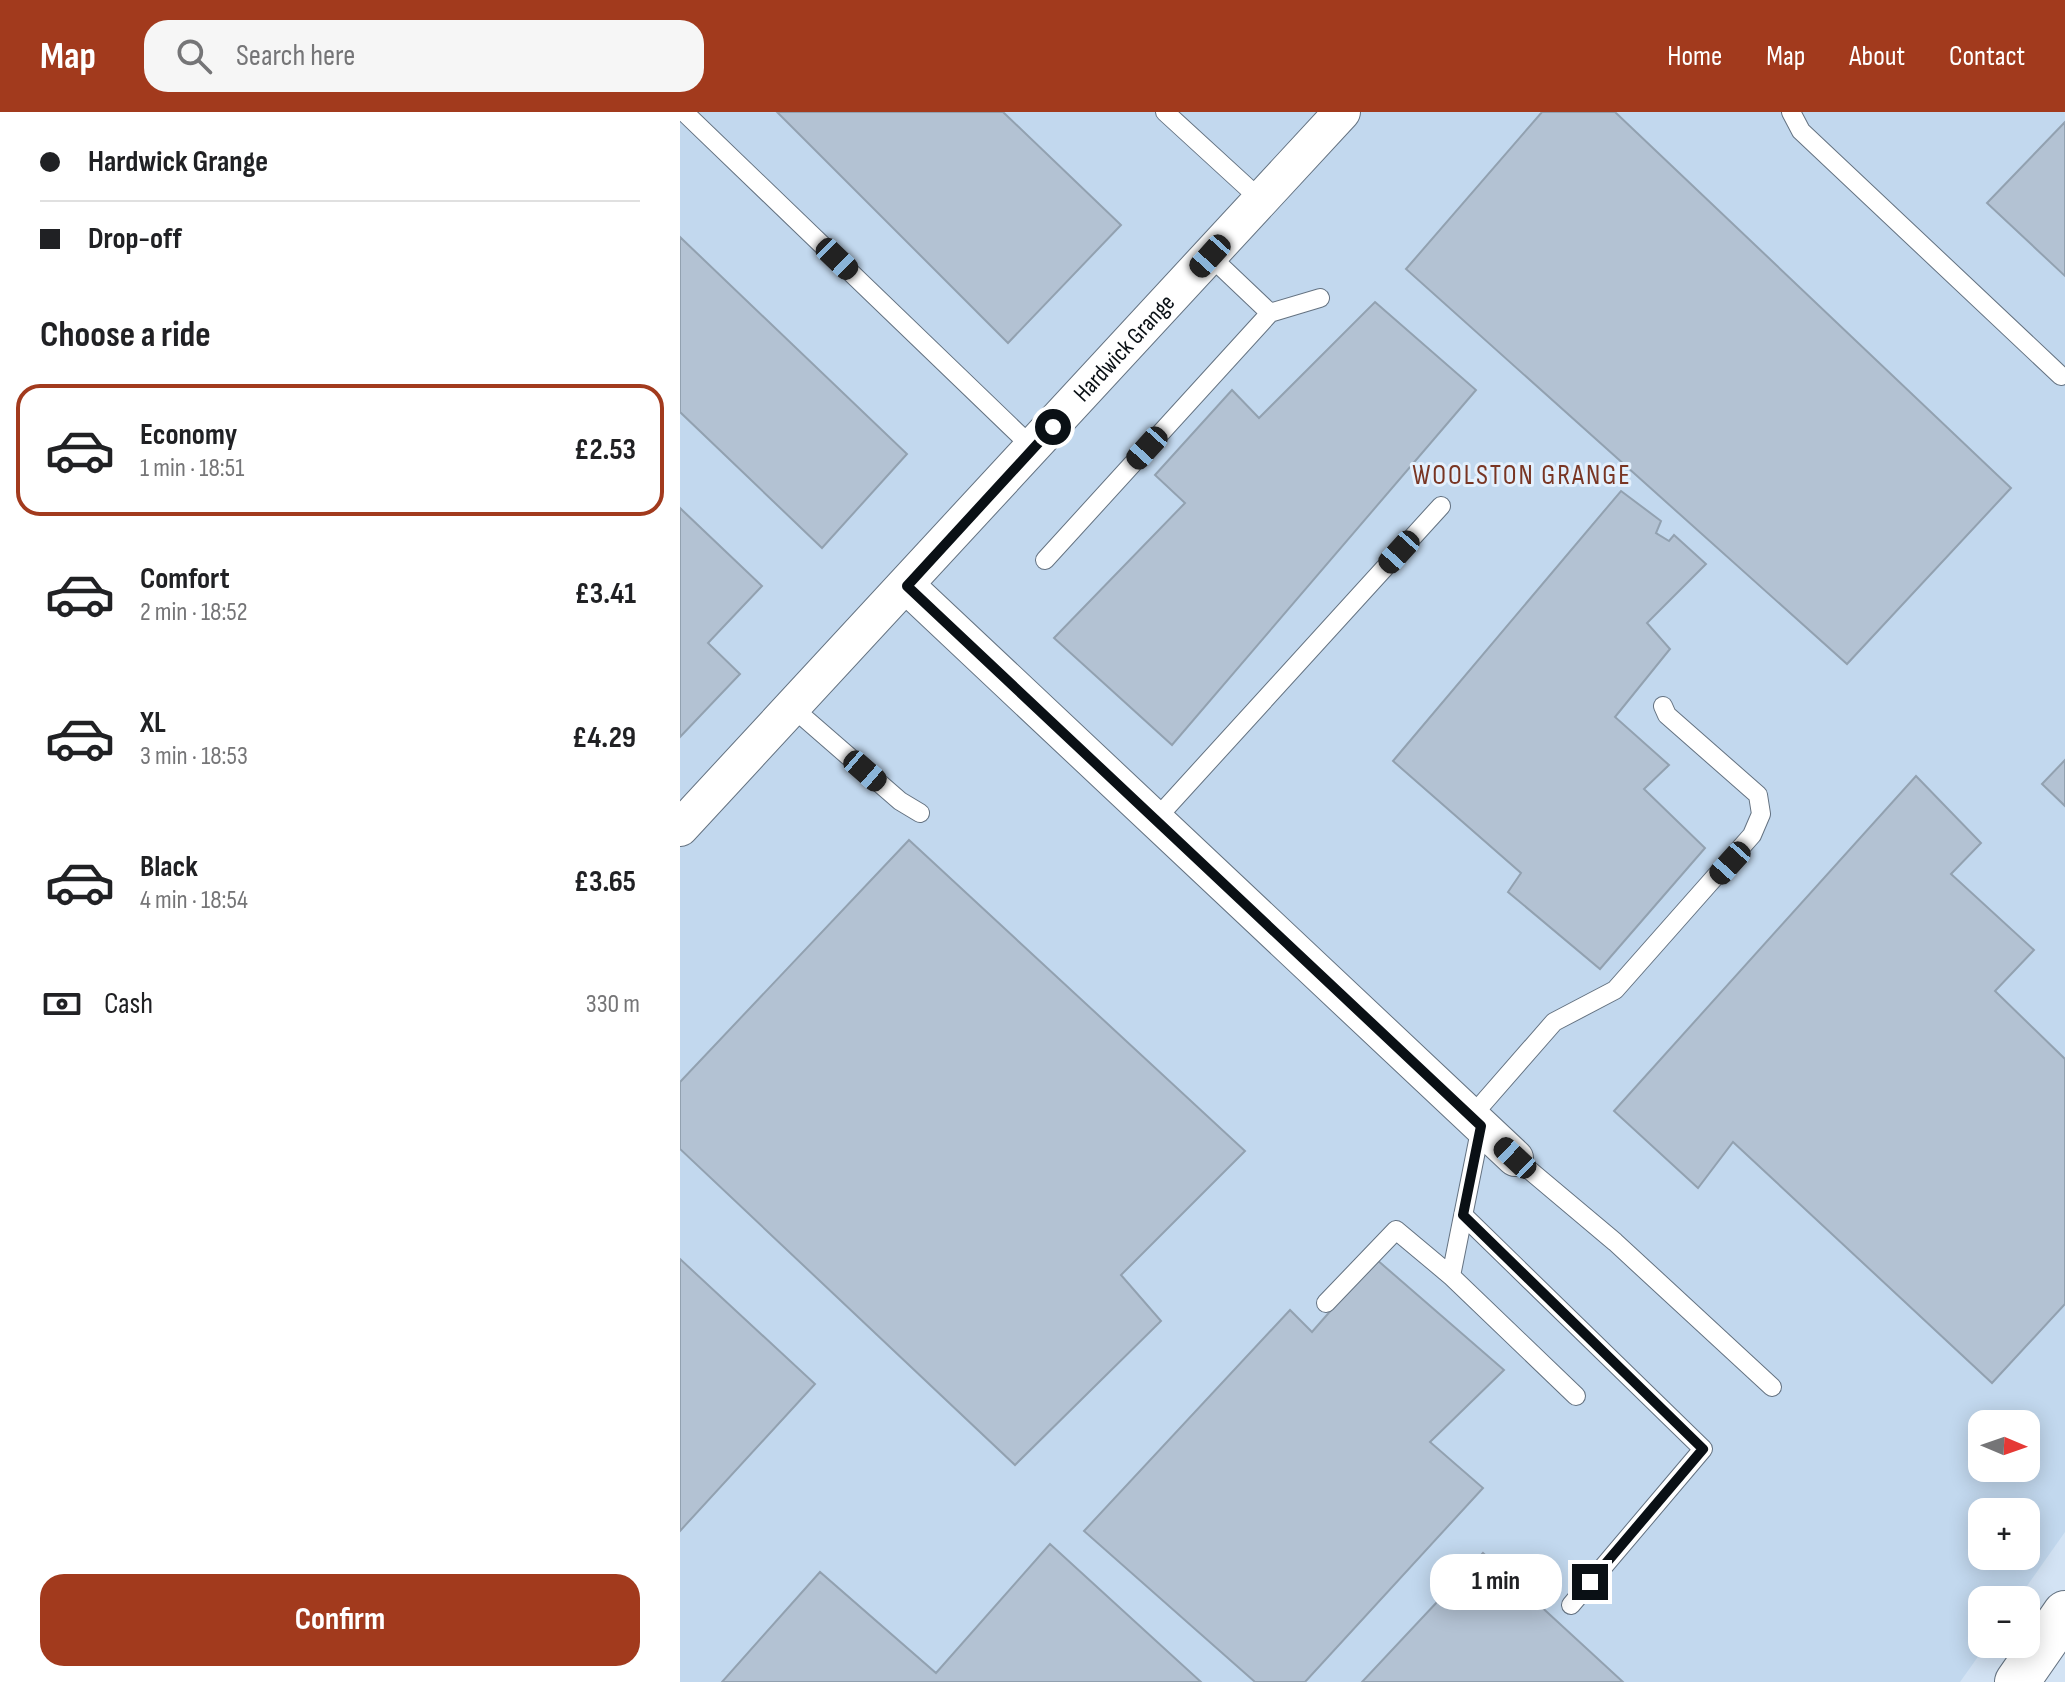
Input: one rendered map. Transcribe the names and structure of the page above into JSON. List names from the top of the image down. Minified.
{"streets":{"street":["Hardwick Grange"]},"districts":["WOOLSTON GRANGE"],"north":"right","page":{"header":"Map","search":"Search here","nav":["Home","Map","About","Contact"],"banner":["Hardwick Grange","Drop-off"],"heading":"Choose a ride","list":[{"name":"Economy","note":"1 min · 18:51","value":"£2.53"},{"name":"Comfort","note":"2 min · 18:52","value":"£3.41"},{"name":"XL","note":"3 min · 18:53","value":"£4.29"},{"name":"Black","note":"4 min · 18:54","value":"£3.65"}],"pay":["Cash","330 m"],"map_buttons":["+","−"],"bubble":"1 min","buttons":"Confirm"}}
